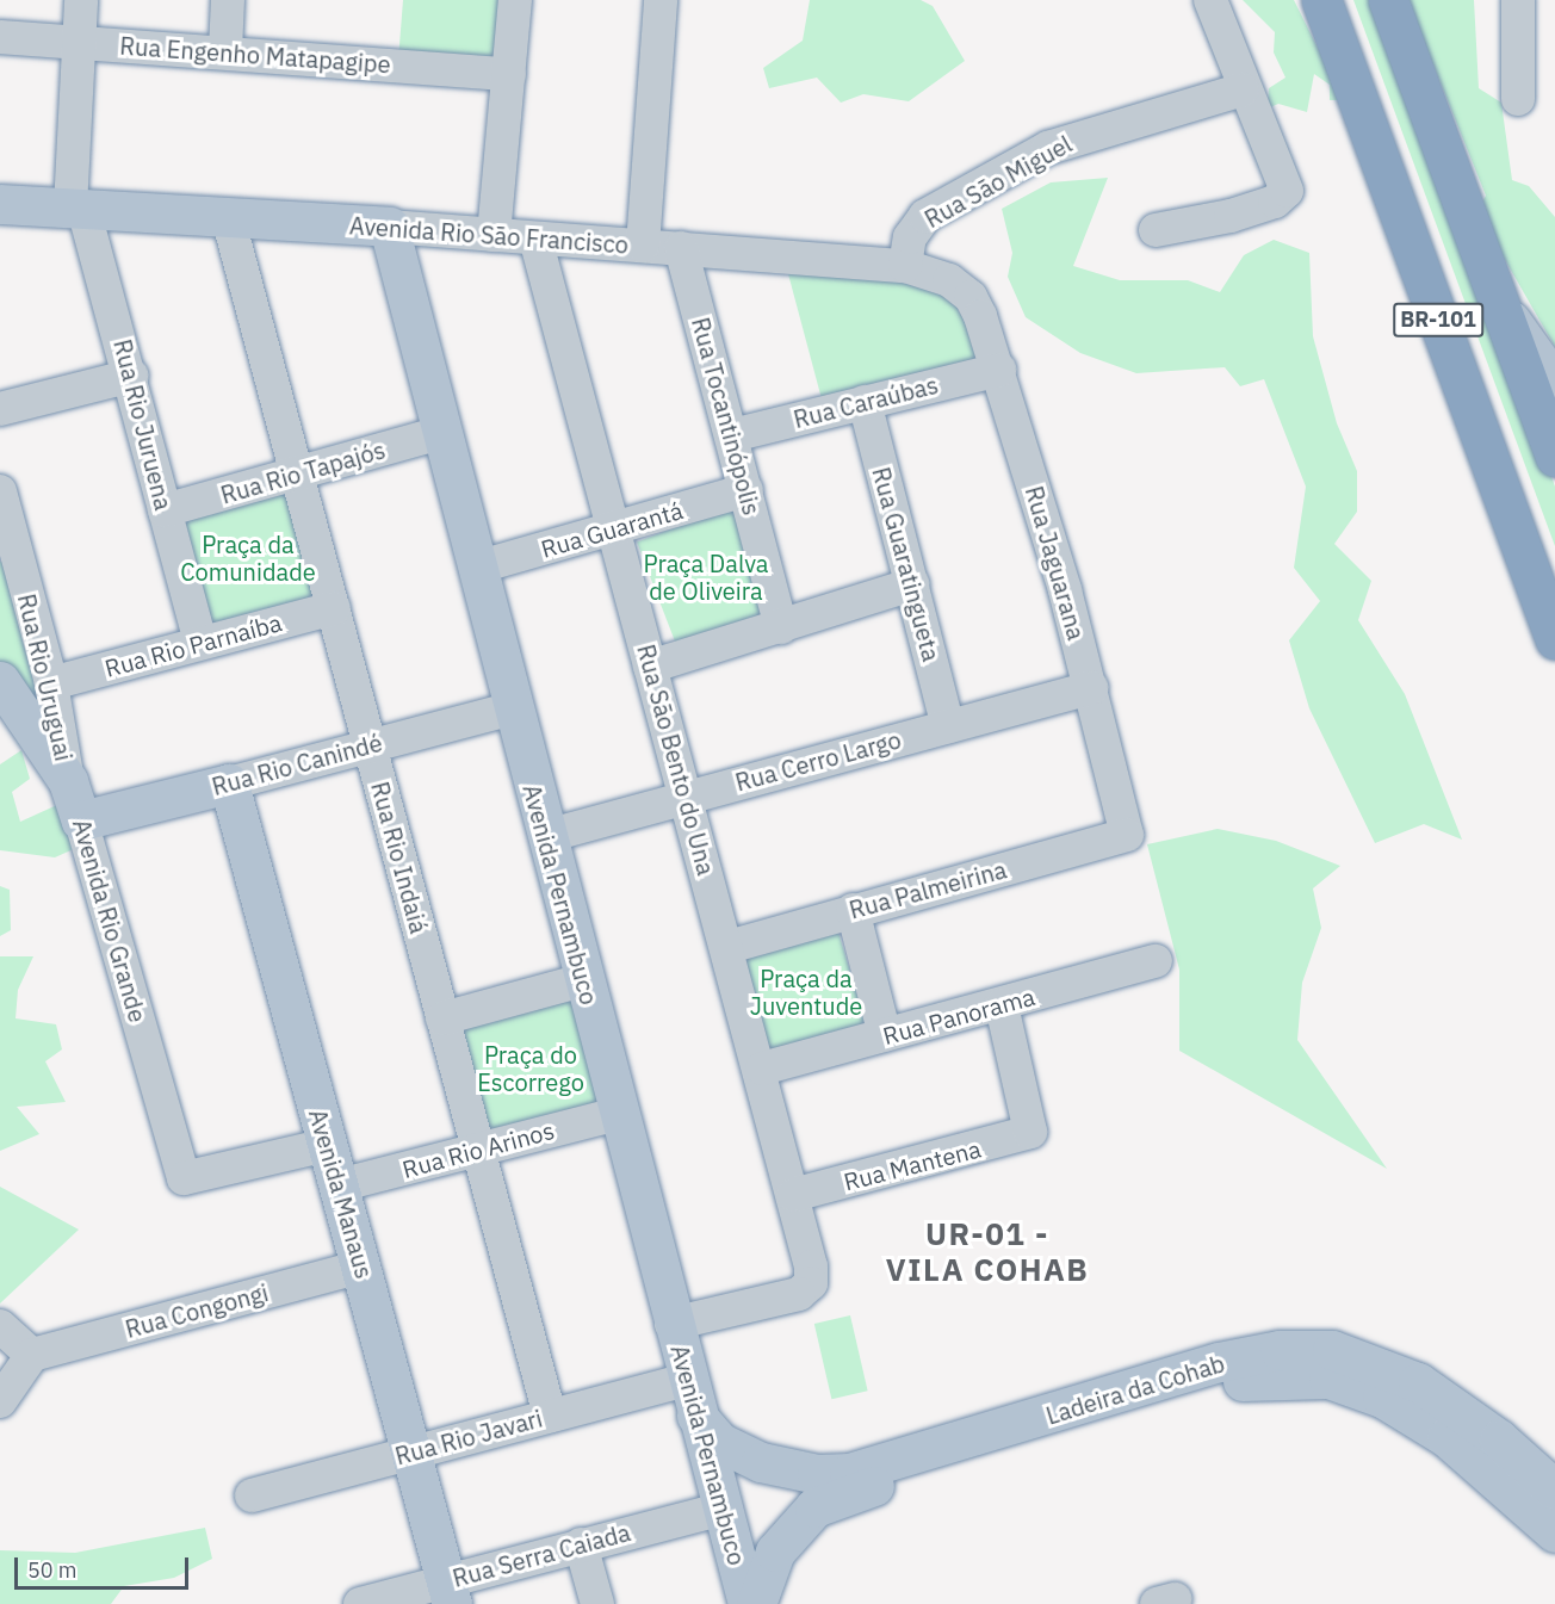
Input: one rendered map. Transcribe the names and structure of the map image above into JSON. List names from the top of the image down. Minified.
{"streets":{"highway":["BR-101"],"main road":["Avenida Rio São Francisco","Rua Rio Canindé","Avenida Pernambuco","Avenida Rio Grande","Avenida Manaus","Ladeira da Cohab"],"street":["Rua Engenho Matapagipe","Rua São Miguel","Rua Caraúbas","Rua Tocantinópolis","Rua Rio Juruena","Rua Rio Tapajós","Rua Guarantá","Rua Jaguarana","Rua Guaratingueta","Rua Rio Parnaíba","Rua Rio Uruguai","Rua São Bento do Una","Rua Cerro Largo","Rua Rio Indaiá","Rua Palmeirina","Rua Panorama","Rua Rio Arinos","Rua Mantena","Rua Congongi","Rua Rio Javari","Rua Serra Caiada"]},"crossings":[["Rua Engenho Matapagipe","Rua Rio Juruena"],["Rua São Miguel","Avenida Rio São Francisco"],["Avenida Rio São Francisco","Rua Tocantinópolis"],["Avenida Rio São Francisco","Rua Rio Juruena"],["Avenida Rio São Francisco","Rua Jaguarana"],["Avenida Rio São Francisco","Rua São Bento do Una"],["Avenida Rio São Francisco","Rua Rio Indaiá"],["Avenida Rio São Francisco","Avenida Pernambuco"],["Rua Caraúbas","Rua Tocantinópolis"],["Rua Caraúbas","Rua Jaguarana"],["Rua Caraúbas","Rua Guaratingueta"],["Rua Tocantinópolis","Rua Guarantá"],["Rua Rio Juruena","Rua Rio Tapajós"],["Rua Rio Juruena","Rua Rio Parnaíba"],["Rua Rio Tapajós","Rua Rio Indaiá"],["Rua Rio Tapajós","Avenida Pernambuco"],["Rua Guarantá","Rua São Bento do Una"],["Rua Guarantá","Avenida Pernambuco"],["Rua Jaguarana","Rua Cerro Largo"],["Rua Jaguarana","Rua Palmeirina"],["Rua Guaratingueta","Rua Cerro Largo"],["Rua Rio Parnaíba","Rua Rio Uruguai"],["Rua Rio Parnaíba","Rua Rio Indaiá"],["Rua Rio Uruguai","Avenida Rio Grande"],["Rua São Bento do Una","Rua Cerro Largo"],["Rua São Bento do Una","Rua Palmeirina"],["Rua São Bento do Una","Avenida Pernambuco"],["Rua São Bento do Una","Rua Panorama"],["Rua São Bento do Una","Rua Mantena"],["Rua Cerro Largo","Avenida Pernambuco"],["Rua Rio Canindé","Rua Rio Indaiá"],["Rua Rio Canindé","Avenida Pernambuco"],["Rua Rio Canindé","Avenida Rio Grande"],["Rua Rio Canindé","Avenida Manaus"],["Rua Rio Indaiá","Rua Rio Arinos"],["Rua Rio Indaiá","Rua Rio Javari"],["Avenida Pernambuco","Rua Rio Arinos"],["Avenida Pernambuco","Ladeira da Cohab"],["Avenida Pernambuco","Rua Rio Javari"],["Avenida Pernambuco","Rua Serra Caiada"],["Avenida Rio Grande","Avenida Manaus"],["Rua Panorama","Rua Mantena"],["Rua Rio Arinos","Avenida Manaus"],["Avenida Manaus","Rua Congongi"],["Avenida Manaus","Rua Rio Javari"],["Avenida Manaus","Rua Serra Caiada"],["Ladeira da Cohab","Rua Rio Javari"]],"districts":["UR-01 - VILA COHAB"],"parks":["Praça da Comunidade","Praça Dalva de Oliveira","Praça da Juventude","Praça do Escorrego"],"scale_bar":"50 m"}
